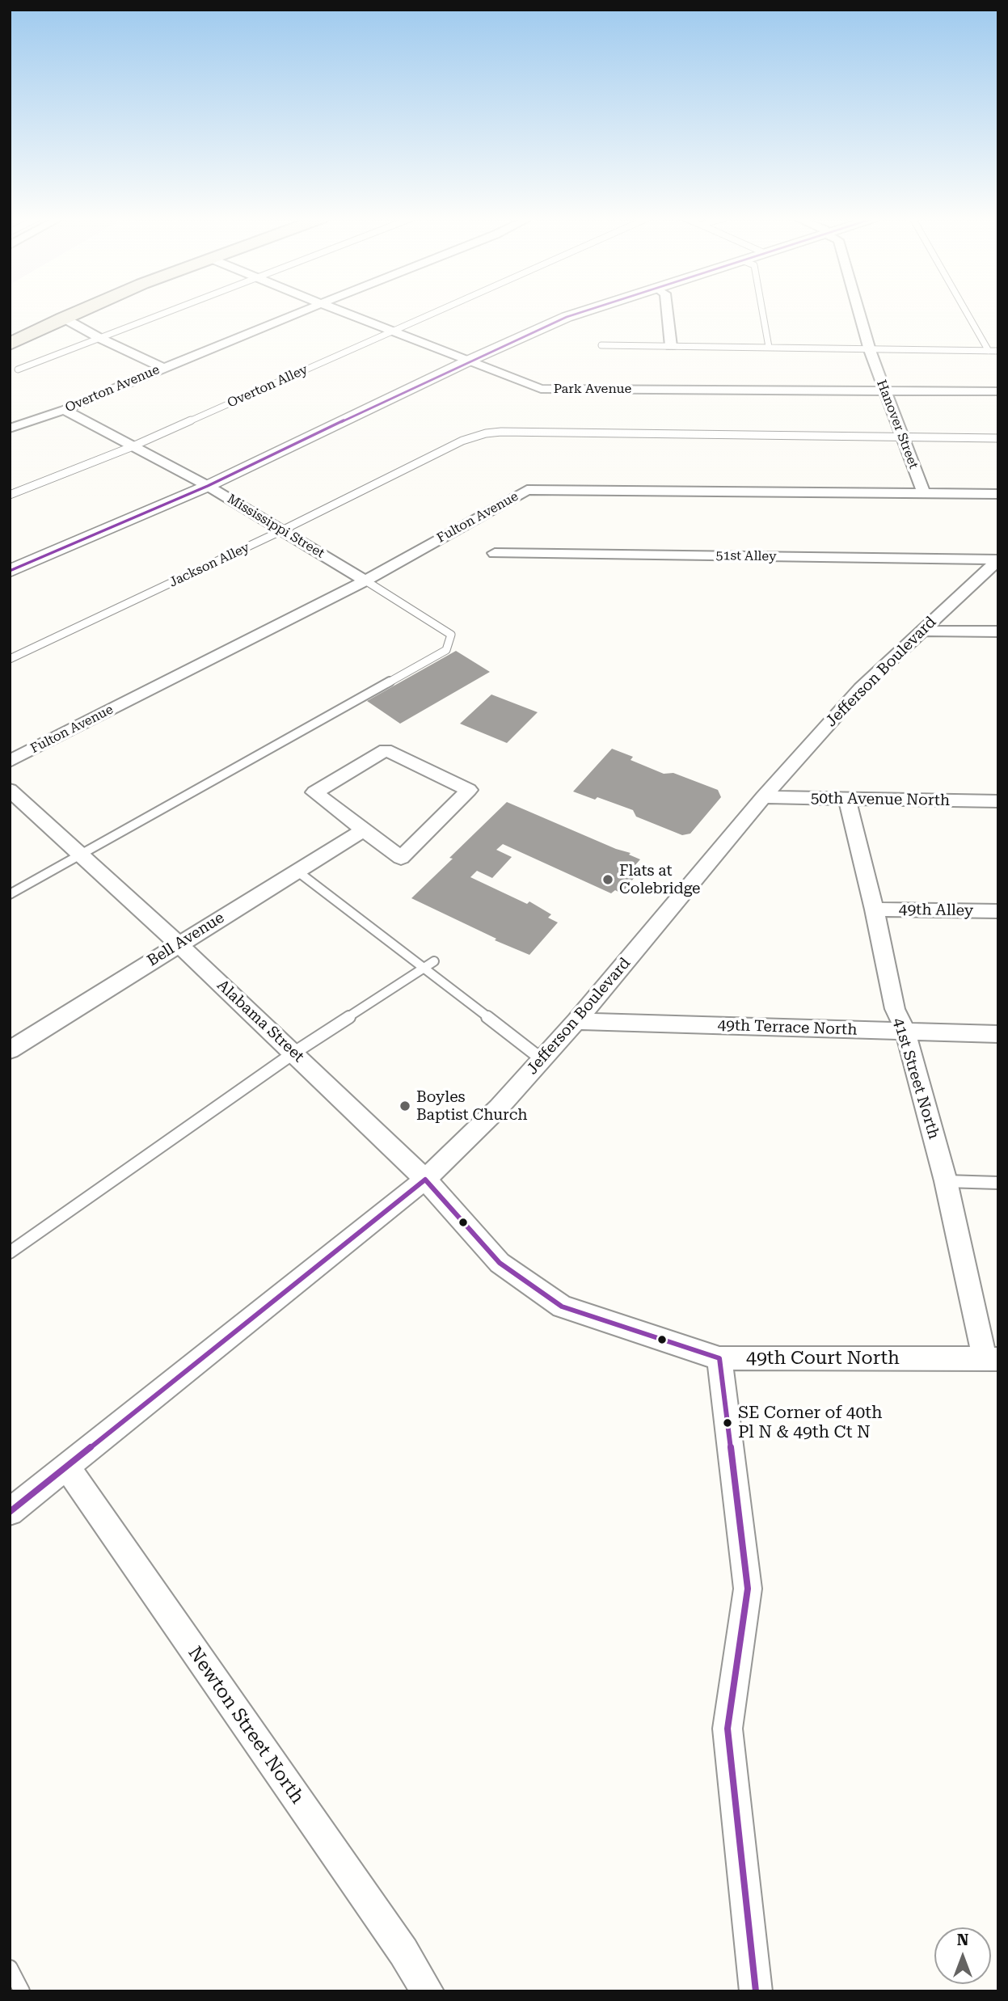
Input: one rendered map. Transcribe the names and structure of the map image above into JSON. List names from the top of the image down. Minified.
{"streets":{"street":["Overton Avenue","Park Avenue","Hanover Street","Fulton Avenue","Mississippi Street","51st Alley","Jefferson Boulevard","50th Avenue North","49th Alley","Bell Avenue","Alabama Street","49th Terrace North","41st Street North","49th Court North","Newton Street North"],"lane":["Overton Alley","Jackson Alley"]},"crossings":[["Overton Alley","Park Avenue"],["Overton Alley","Mississippi Street"],["Overton Avenue","Mississippi Street"],["Park Avenue","Hanover Street"],["Hanover Street","Fulton Avenue"],["Fulton Avenue","Mississippi Street"],["Mississippi Street","Jackson Alley"],["51st Alley","Jefferson Boulevard"],["Jefferson Boulevard","50th Avenue North"],["Jefferson Boulevard","Alabama Street"],["Jefferson Boulevard","49th Terrace North"],["Jefferson Boulevard","Newton Street North"],["50th Avenue North","41st Street North"],["49th Alley","41st Street North"],["Bell Avenue","Alabama Street"],["Alabama Street","49th Court North"],["49th Terrace North","41st Street North"],["41st Street North","49th Court North"]],"places":["Flats at Colebridge","Boyles Baptist Church","SE Corner of 40th Pl N & 49th Ct N"],"north":"top"}
